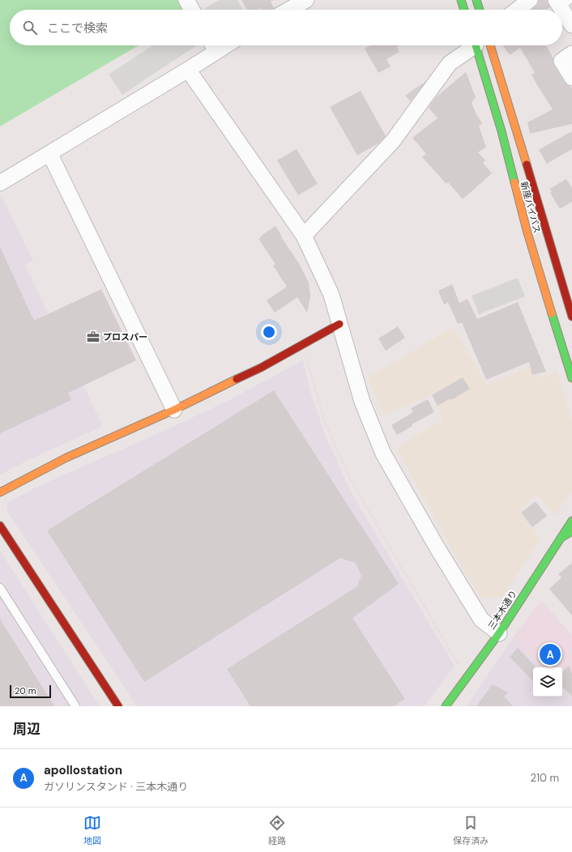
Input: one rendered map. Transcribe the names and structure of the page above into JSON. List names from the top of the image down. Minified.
{"streets":{"main road":["新座バイパス","三本木通り"]},"places":{"office":["プロスパー"]},"scale_bar":"20 m","page":{"search":"ここで検索","pins":"A","scale":"20 m","heading":"周辺","list":[{"mark":"A","name":"apollostation","note":"ガソリンスタンド · 三本木通り","value":"210 m"}],"nav":["地図","経路","保存済み"]}}
